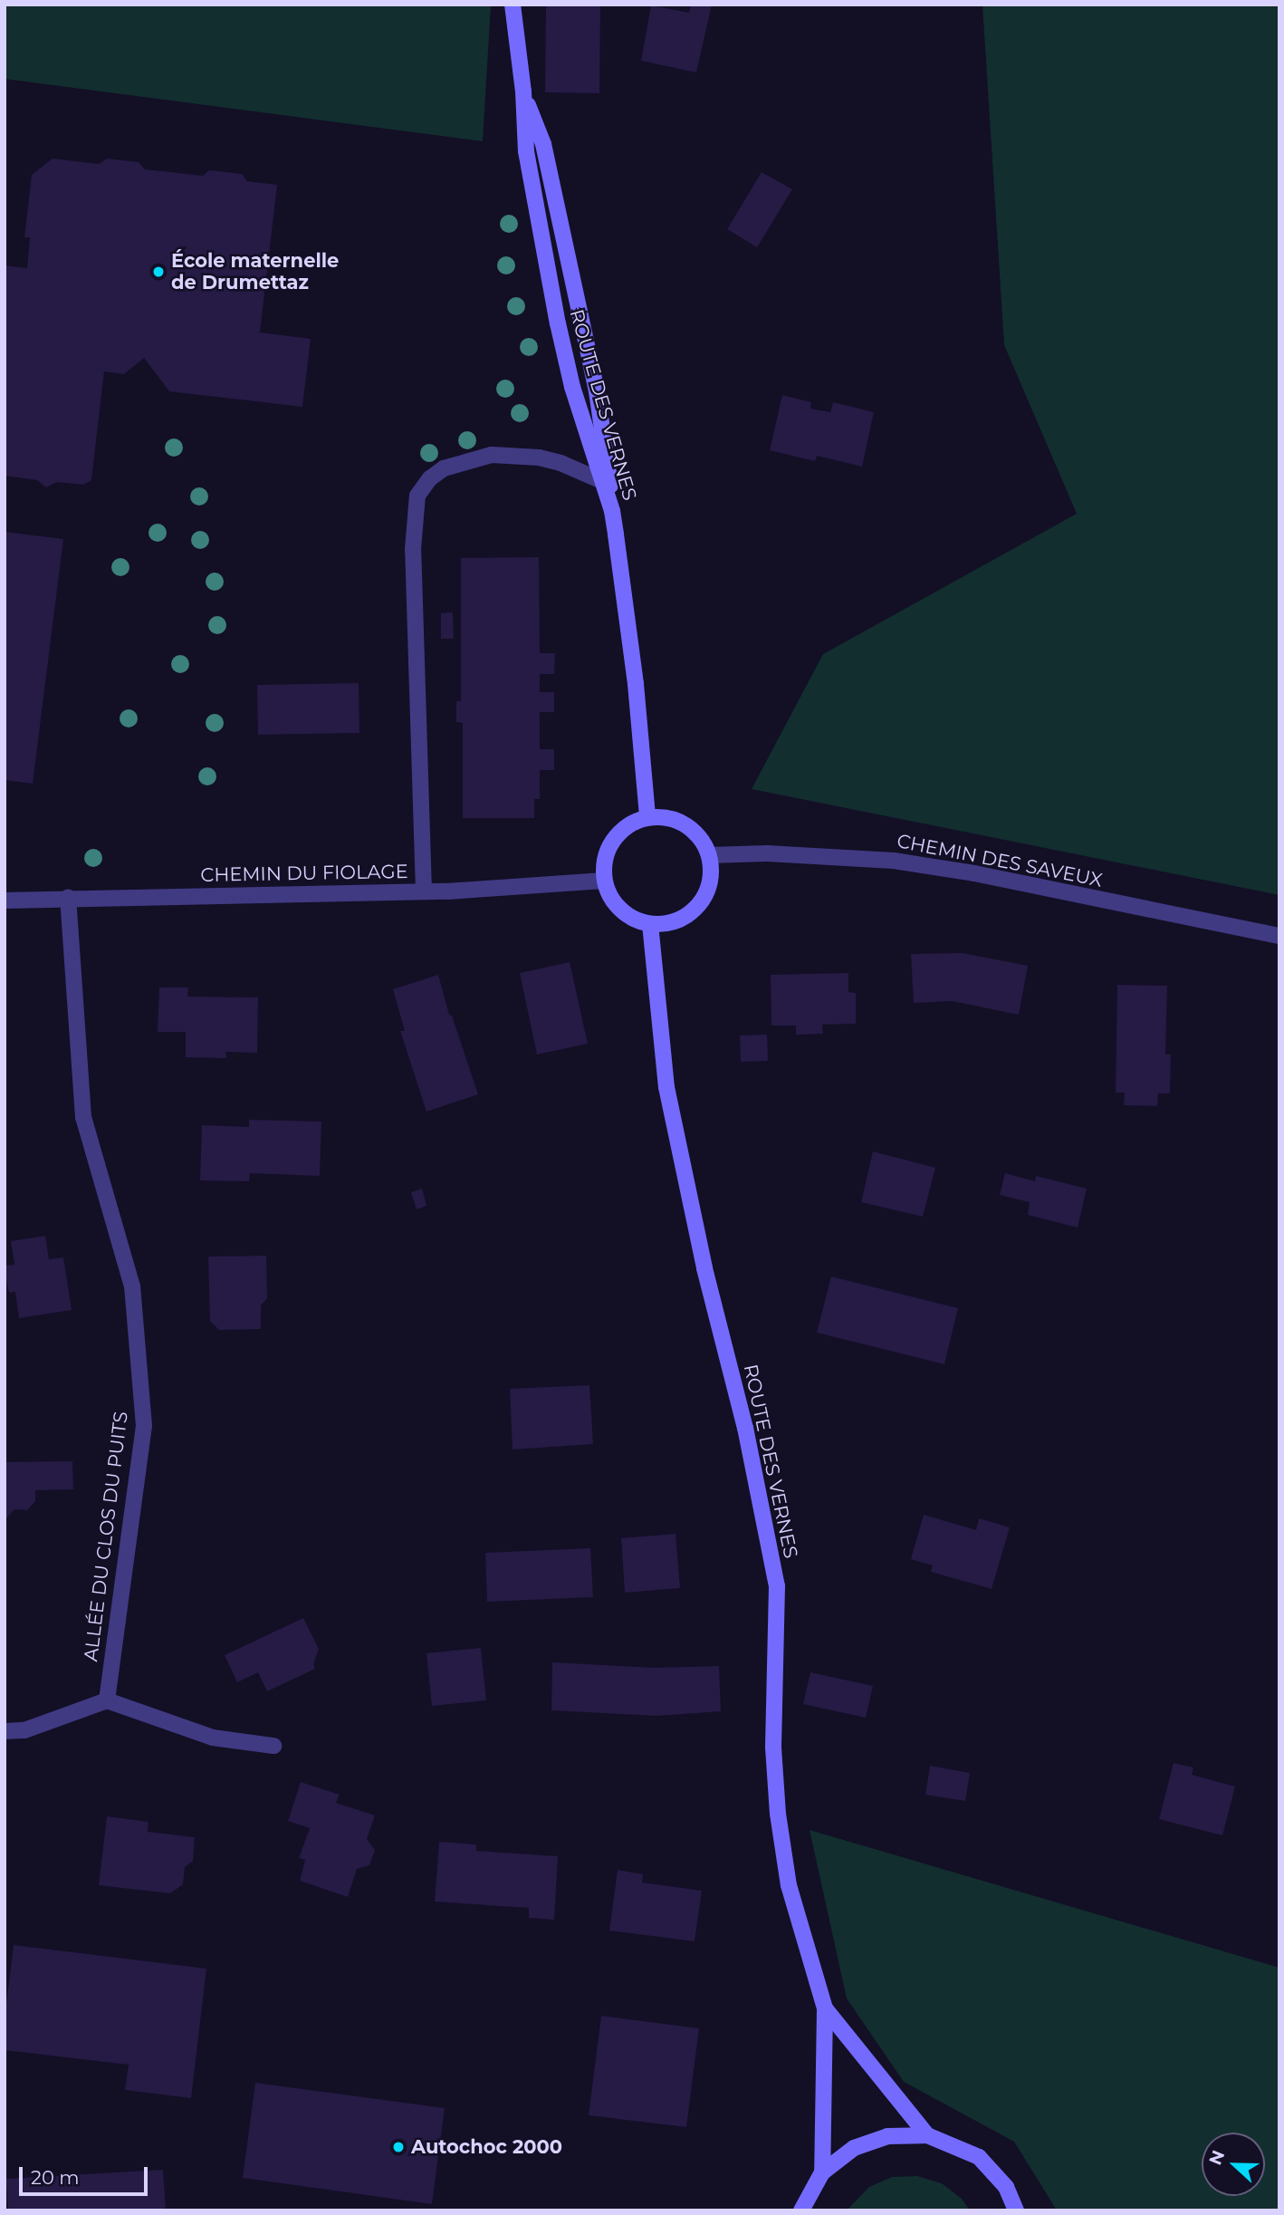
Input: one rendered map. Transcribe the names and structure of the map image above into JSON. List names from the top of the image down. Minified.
{"streets":{"main road":["ROUTE DES VERNES"],"street":["CHEMIN DES SAVEUX","CHEMIN DU FIOLAGE","ALLÉE DU CLOS DU PUITS"]},"crossings":[["ROUTE DES VERNES","CHEMIN DES SAVEUX"],["ROUTE DES VERNES","CHEMIN DU FIOLAGE"],["CHEMIN DES SAVEUX","CHEMIN DU FIOLAGE"],["CHEMIN DU FIOLAGE","ALLÉE DU CLOS DU PUITS"]],"places":["École maternelle de Drumettaz","Autochoc 2000"],"scale_bar":"20 m","north":"left"}
